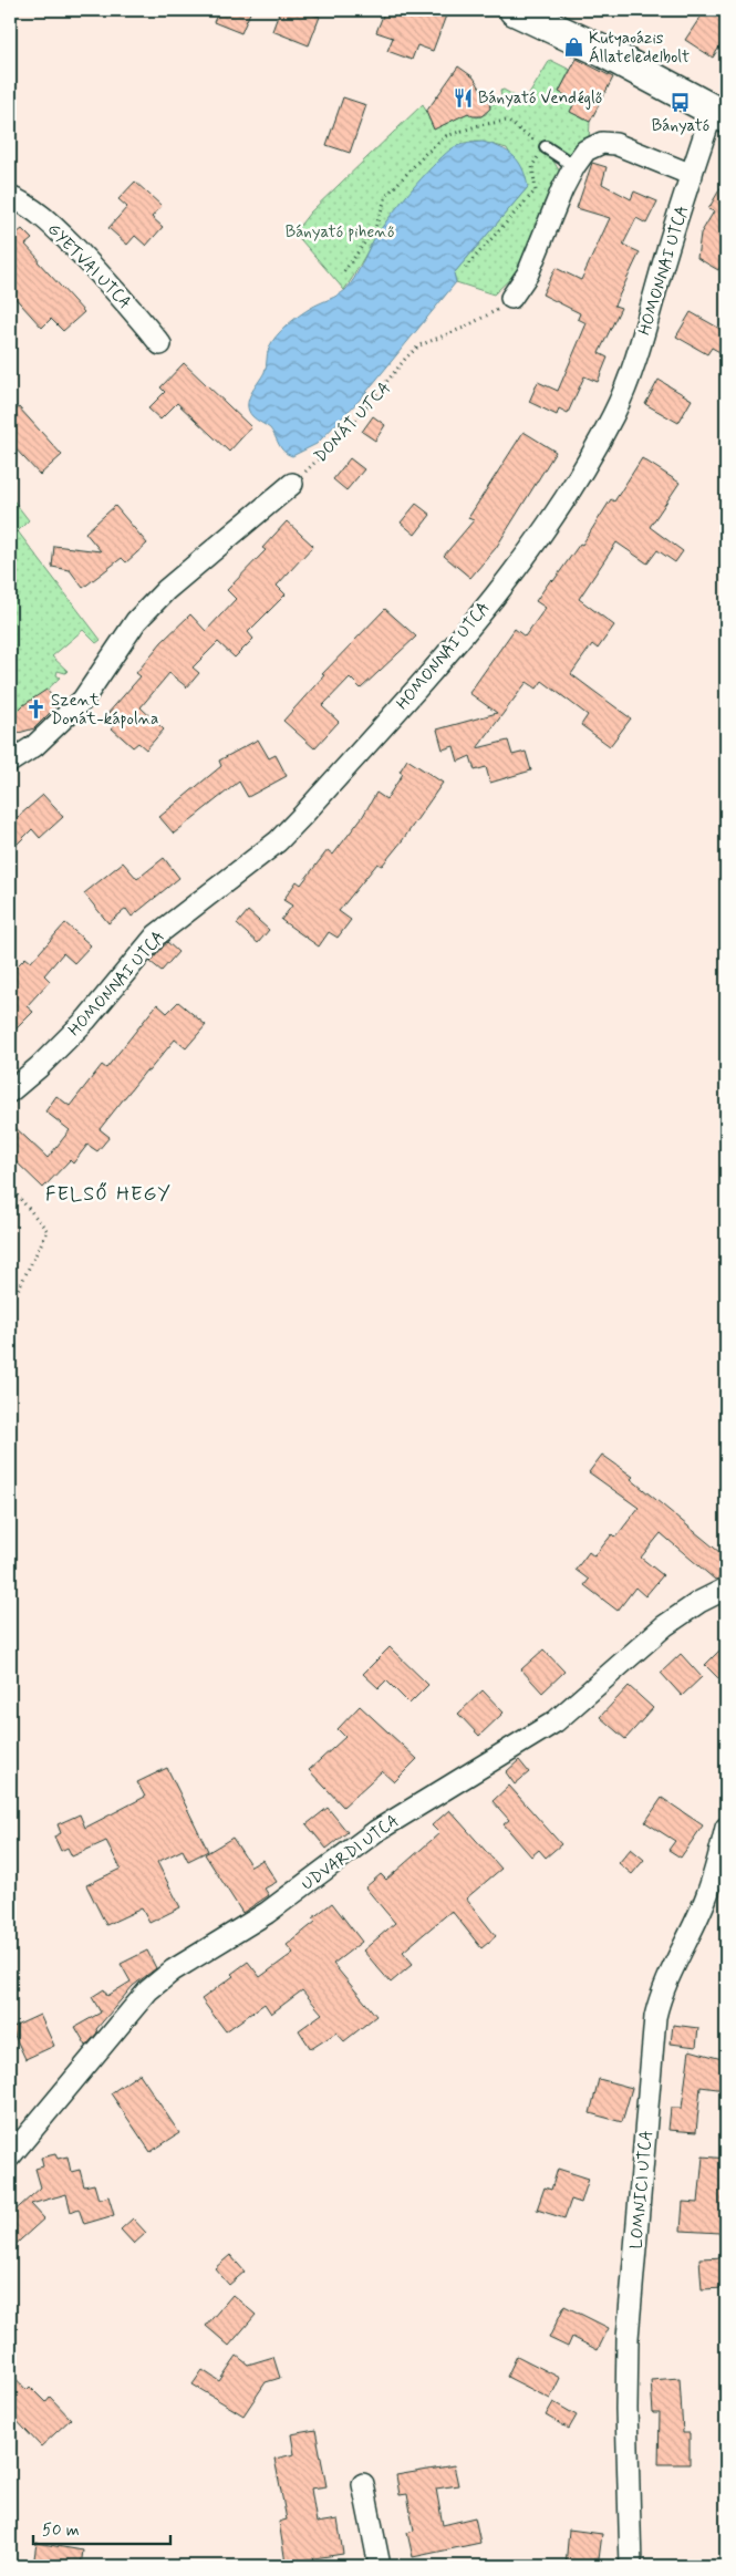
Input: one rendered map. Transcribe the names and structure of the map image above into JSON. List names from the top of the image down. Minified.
{"streets":{"street":["GYETVAI UTCA","HOMONNAI UTCA","UDVARDI UTCA","LOMNICI UTCA"],"path":["DONÁT UTCA"]},"districts":["FELSŐ HEGY"],"parks":["Bányató pihenő"],"places":{"shop":["Kutyaoázis Állateledelbolt"],"restaurant":["Bányató Vendéglő"],"bus stop":["Bányató"],"church":["Szent Donát-kápolna"]},"scale_bar":"50 m"}
